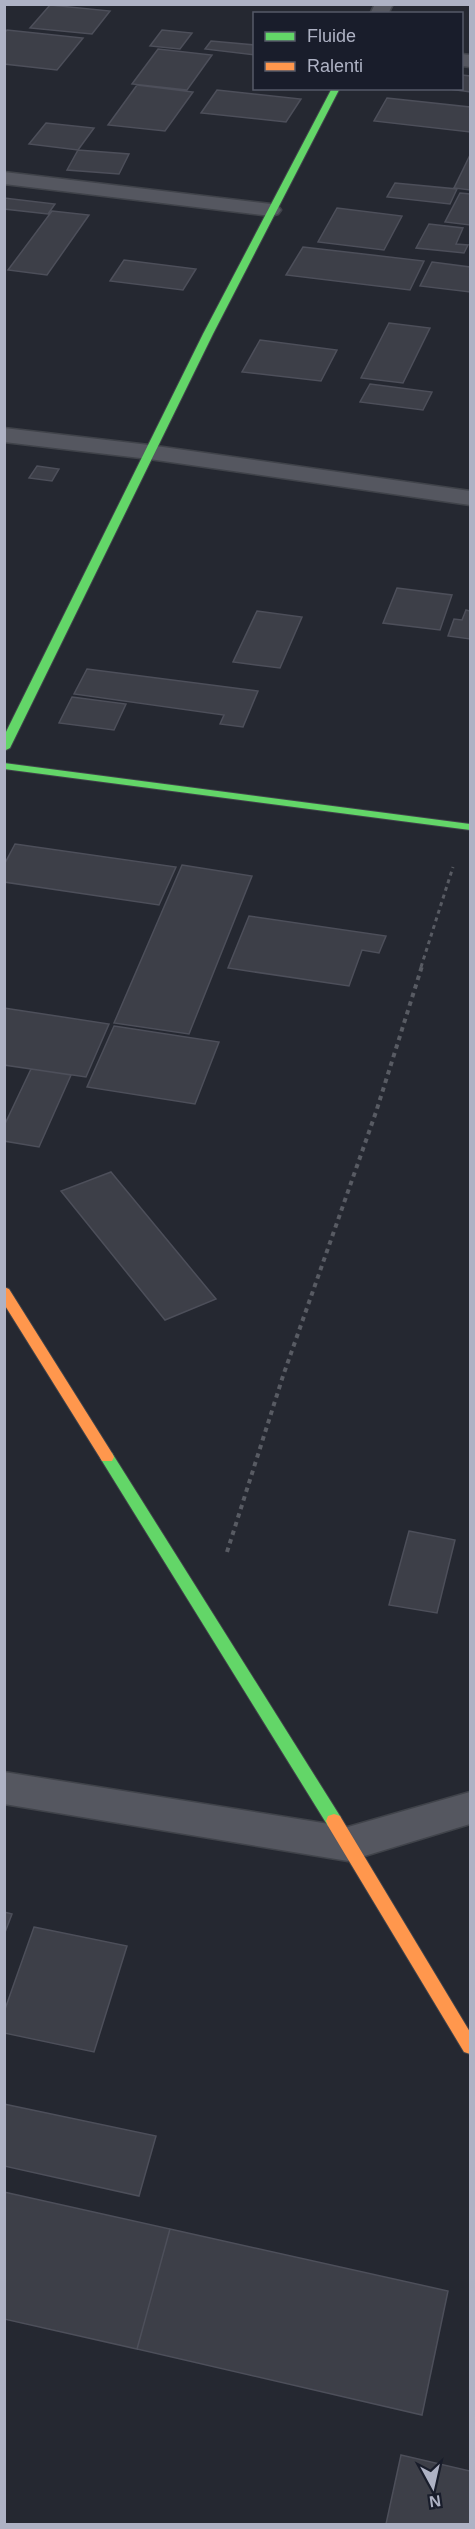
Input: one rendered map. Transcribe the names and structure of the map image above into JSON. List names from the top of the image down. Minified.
{"legend":["Fluide","Ralenti"],"north":"bottom"}
